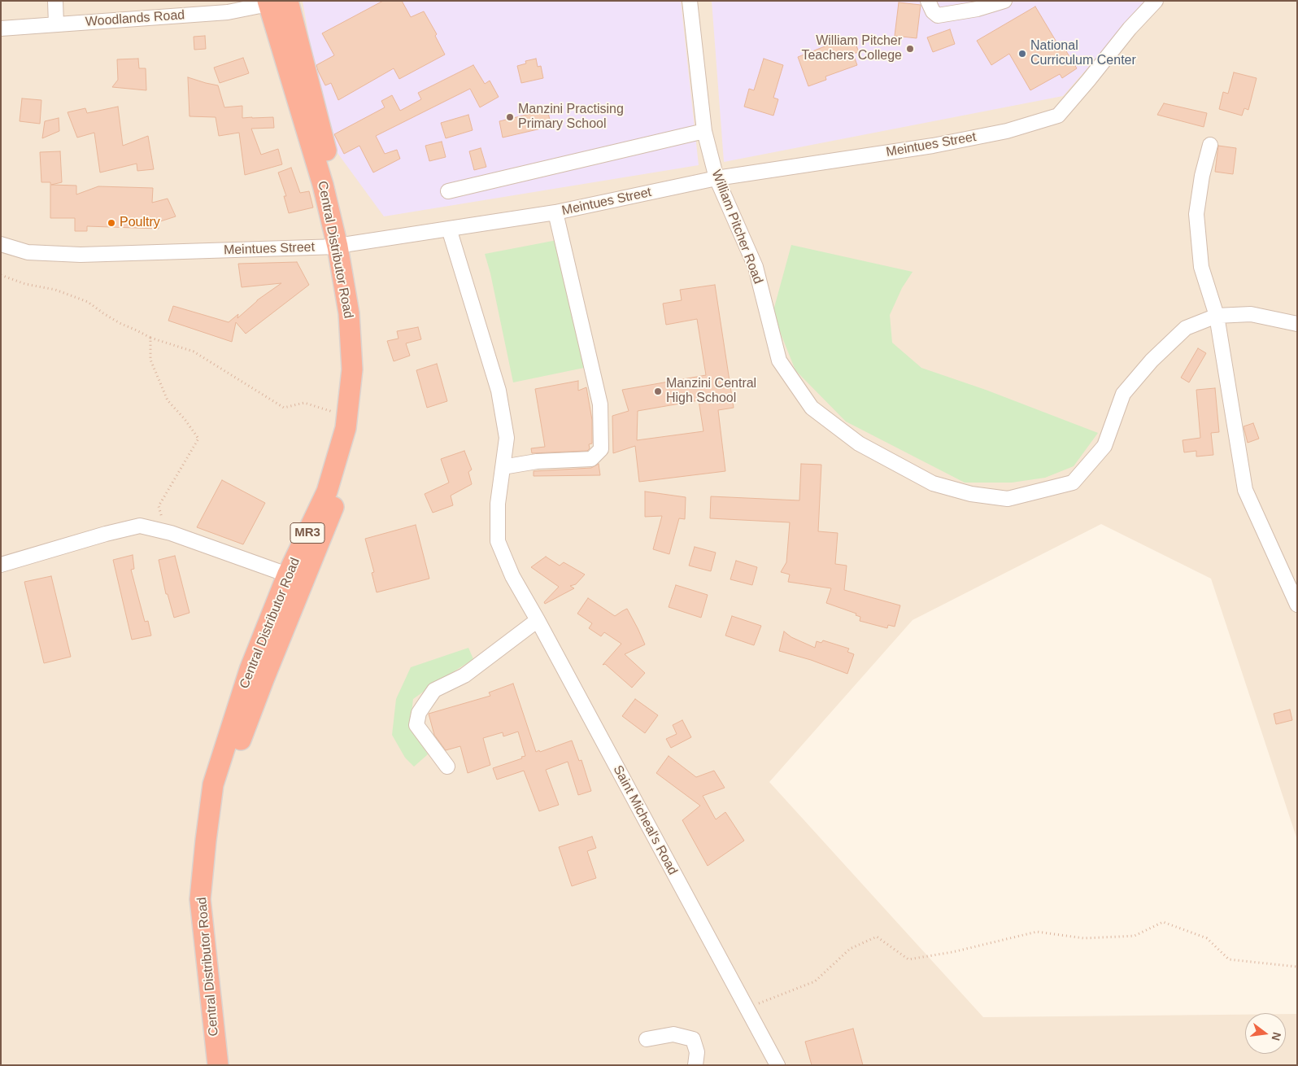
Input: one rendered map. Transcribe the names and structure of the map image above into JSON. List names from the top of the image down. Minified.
{"streets":{"highway":["Central Distributor Road","MR3"],"street":["Woodlands Road","Meintues Street","William Pitcher Road","Saint Micheal's Road"]},"crossings":[["Woodlands Road","Central Distributor Road"],["Meintues Street","William Pitcher Road"],["Meintues Street","Central Distributor Road"],["Meintues Street","Saint Micheal's Road"]],"places":["William Pitcher Teachers College","National Curriculum Center","Manzini Practising Primary School","Poultry","Manzini Central High School"],"north":"right"}
